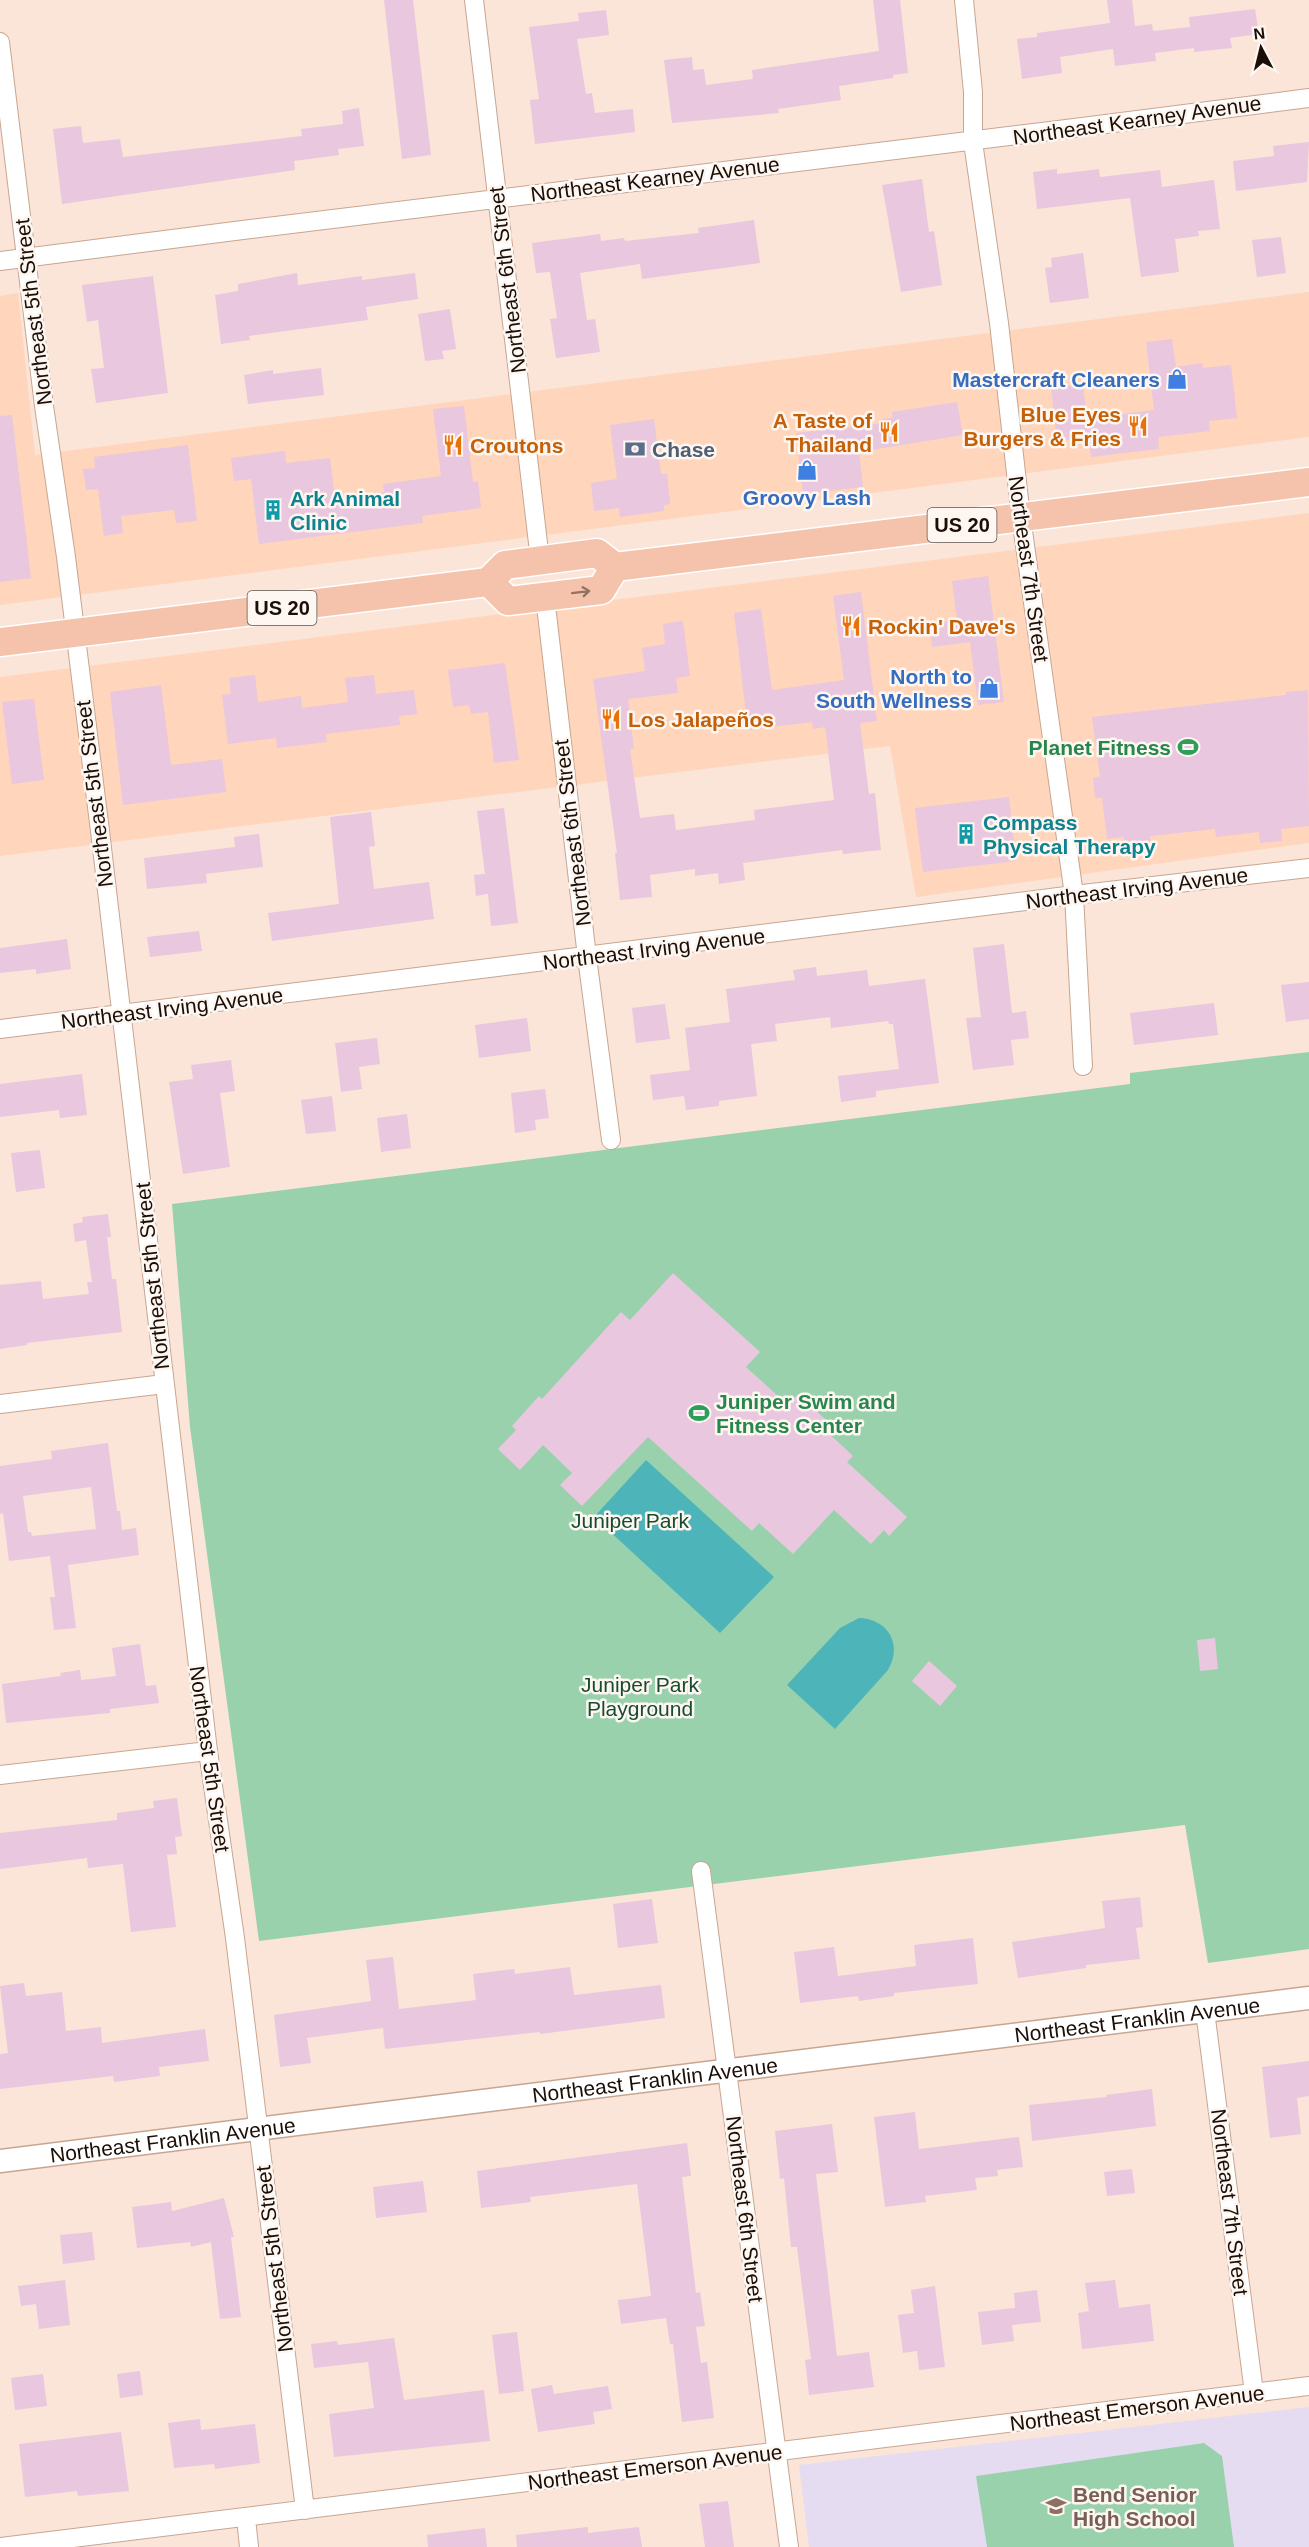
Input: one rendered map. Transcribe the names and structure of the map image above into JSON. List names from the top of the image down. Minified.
{"streets":{"main road":["US 20"],"street":["Northeast Kearney Avenue","Northeast 6th Street","Northeast 5th Street","Northeast 7th Street","Northeast Irving Avenue","Northeast Franklin Avenue","Northeast Emerson Avenue"]},"crossings":[["Northeast Kearney Avenue","Northeast 6th Street"],["Northeast Kearney Avenue","Northeast 5th Street"],["Northeast Kearney Avenue","Northeast 7th Street"],["Northeast 6th Street","Northeast Irving Avenue"],["Northeast 6th Street","Northeast Franklin Avenue"],["Northeast 6th Street","Northeast Emerson Avenue"],["Northeast 5th Street","US 20"],["Northeast 5th Street","Northeast Irving Avenue"],["Northeast 5th Street","Northeast Franklin Avenue"],["Northeast 5th Street","Northeast Emerson Avenue"],["US 20","Northeast 7th Street"],["Northeast 7th Street","Northeast Irving Avenue"],["Northeast 7th Street","Northeast Franklin Avenue"],["Northeast 7th Street","Northeast Emerson Avenue"]],"parks":["Juniper Park","Juniper Park Playground"],"places":{"shop":["Mastercraft Cleaners","Groovy Lash","North to South Wellness"],"restaurant":["Blue Eyes Burgers & Fries","A Taste of Thailand","Croutons","Rockin' Dave's","Los Jalapeños"],"bank":["Chase"],"building":["Ark Animal Clinic","Compass Physical Therapy"],"sports":["Planet Fitness","Juniper Swim and Fitness Center"],"school or university":["Bend Senior High School"]},"north":"top"}
